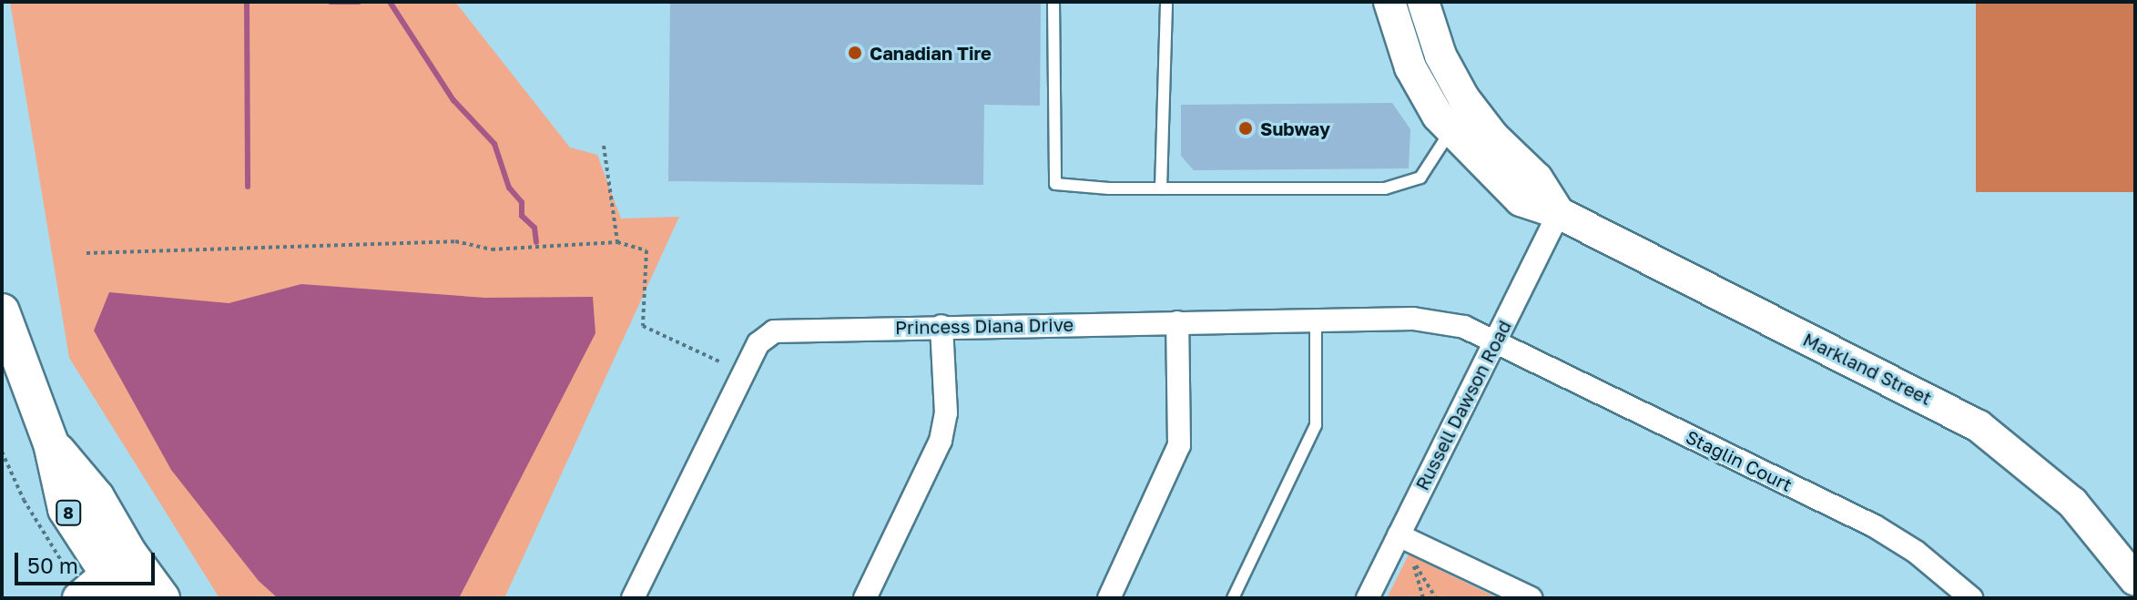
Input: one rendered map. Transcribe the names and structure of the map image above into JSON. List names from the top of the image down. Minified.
{"streets":{"main road":["8"],"street":["Princess Diana Drive","Markland Street","Russell Dawson Road","Staglin Court"]},"crossings":[["Princess Diana Drive","Russell Dawson Road"],["Princess Diana Drive","Staglin Court"],["Markland Street","Russell Dawson Road"],["Russell Dawson Road","Staglin Court"]],"places":["Canadian Tire","Subway"],"scale_bar":"50 m"}
